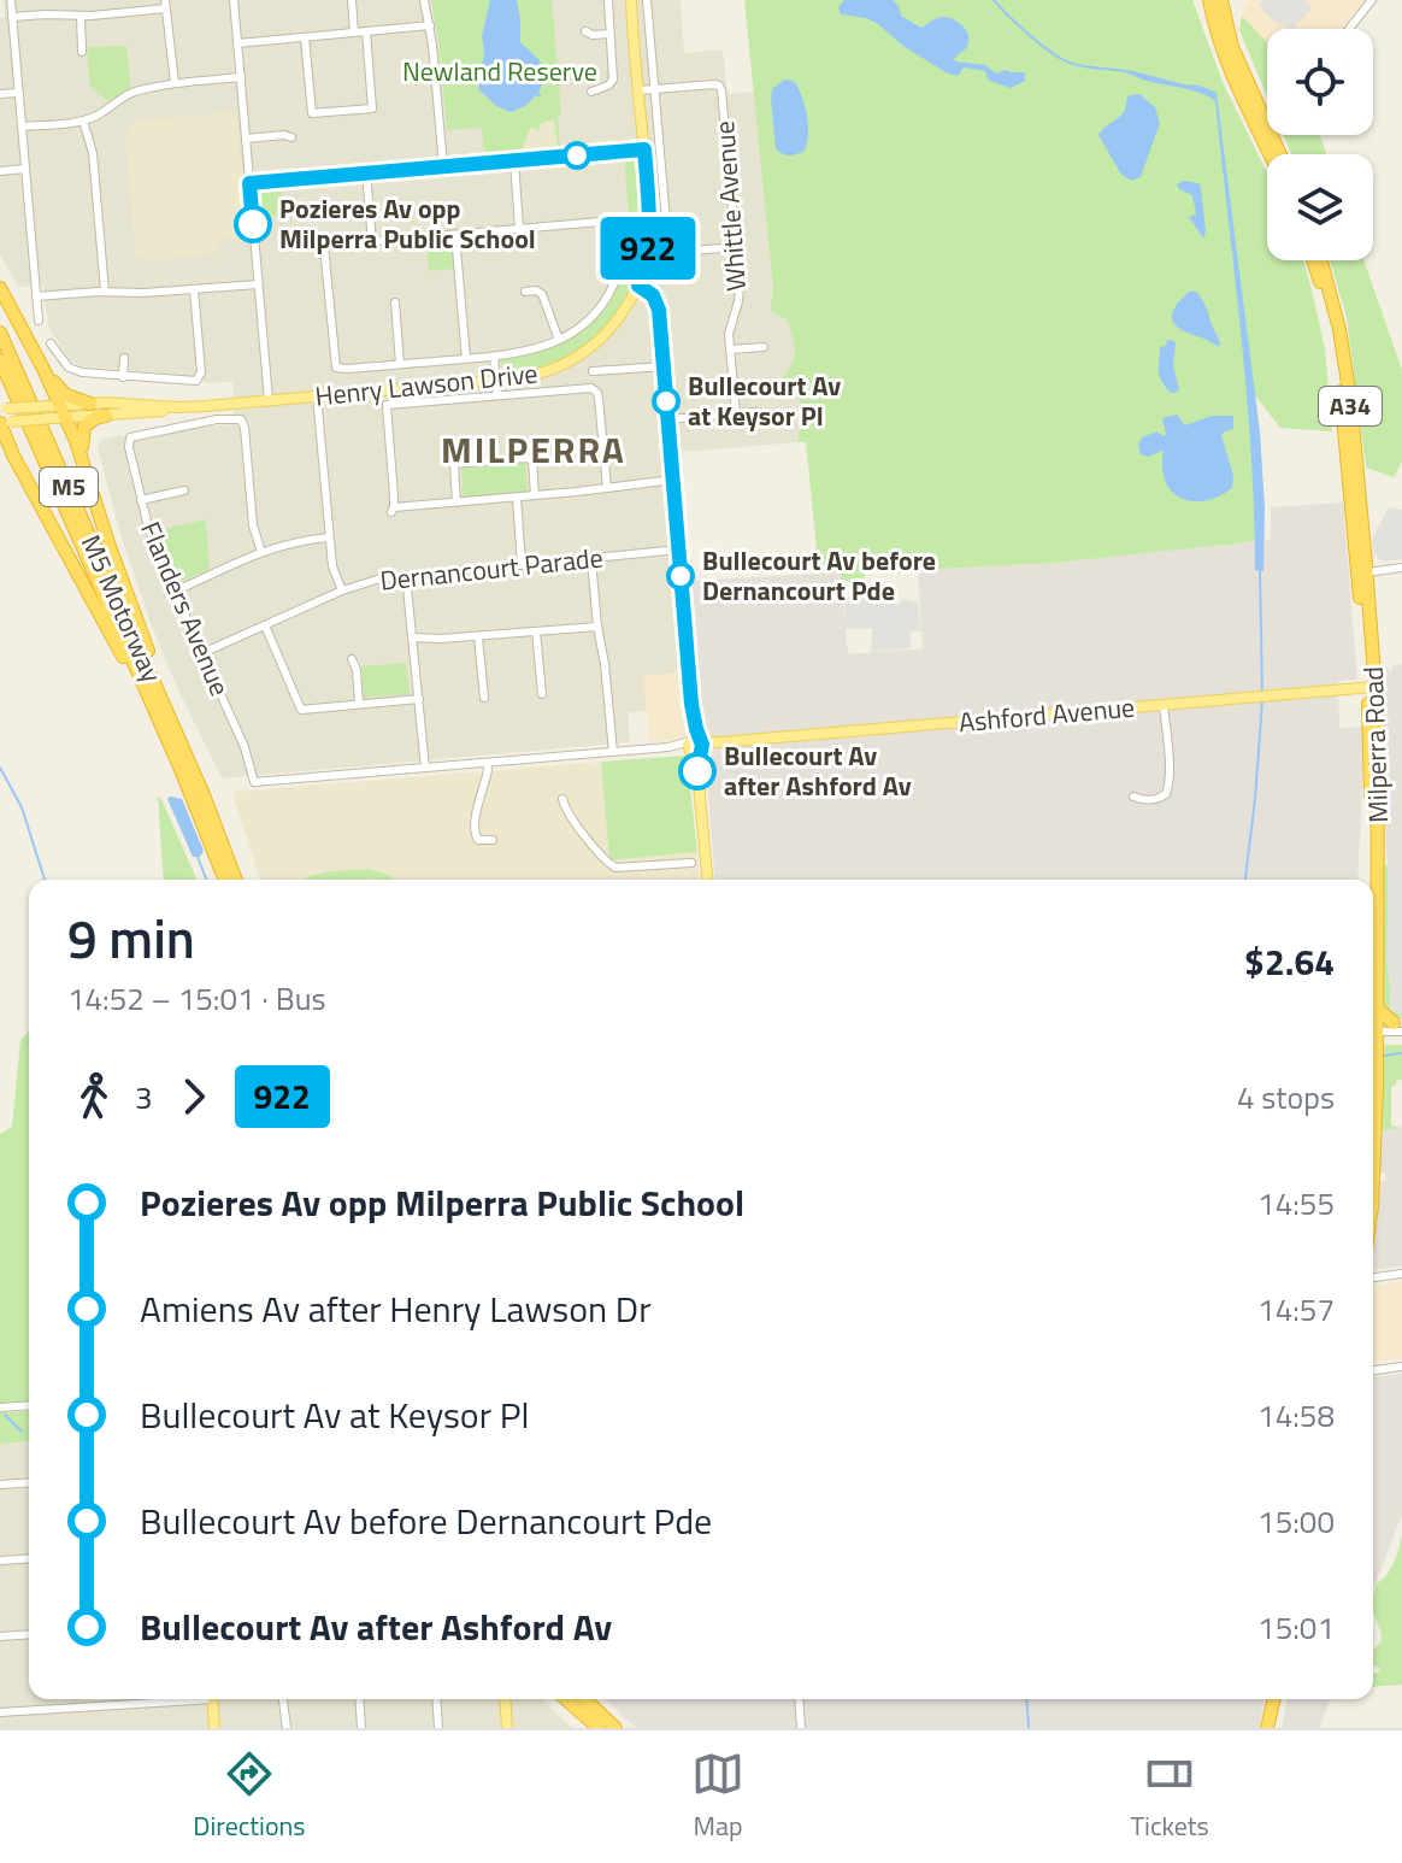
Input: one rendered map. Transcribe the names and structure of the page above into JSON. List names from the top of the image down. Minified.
{"streets":{"highway":["A34","M5","M5 Motorway","Milperra Road"],"main road":["Henry Lawson Drive","Ashford Avenue"],"street":["Whittle Avenue","Dernancourt Parade","Flanders Avenue"]},"crossings":[["Whittle Avenue","Henry Lawson Drive"],["Dernancourt Parade","Flanders Avenue"],["Flanders Avenue","Ashford Avenue"],["Ashford Avenue","Milperra Road"]],"districts":["MILPERRA"],"parks":["Newland Reserve"],"places":["Pozieres Av opp Milperra Public School","Bullecourt Av at Keysor Pl","Bullecourt Av before Dernancourt Pde","Bullecourt Av after Ashford Av"],"lines":["bus line 922"],"page":{"on_map":"922","heading":["9 min","14:52 – 15:01 · Bus","$2.64"],"legs":["3","922","4 stops"],"list":[{"name":"Pozieres Av opp Milperra Public School","value":"14:55"},{"name":"Amiens Av after Henry Lawson Dr","value":"14:57"},{"name":"Bullecourt Av at Keysor Pl","value":"14:58"},{"name":"Bullecourt Av before Dernancourt Pde","value":"15:00"},{"name":"Bullecourt Av after Ashford Av","value":"15:01"}],"tabs":["Directions","Map","Tickets"]}}
